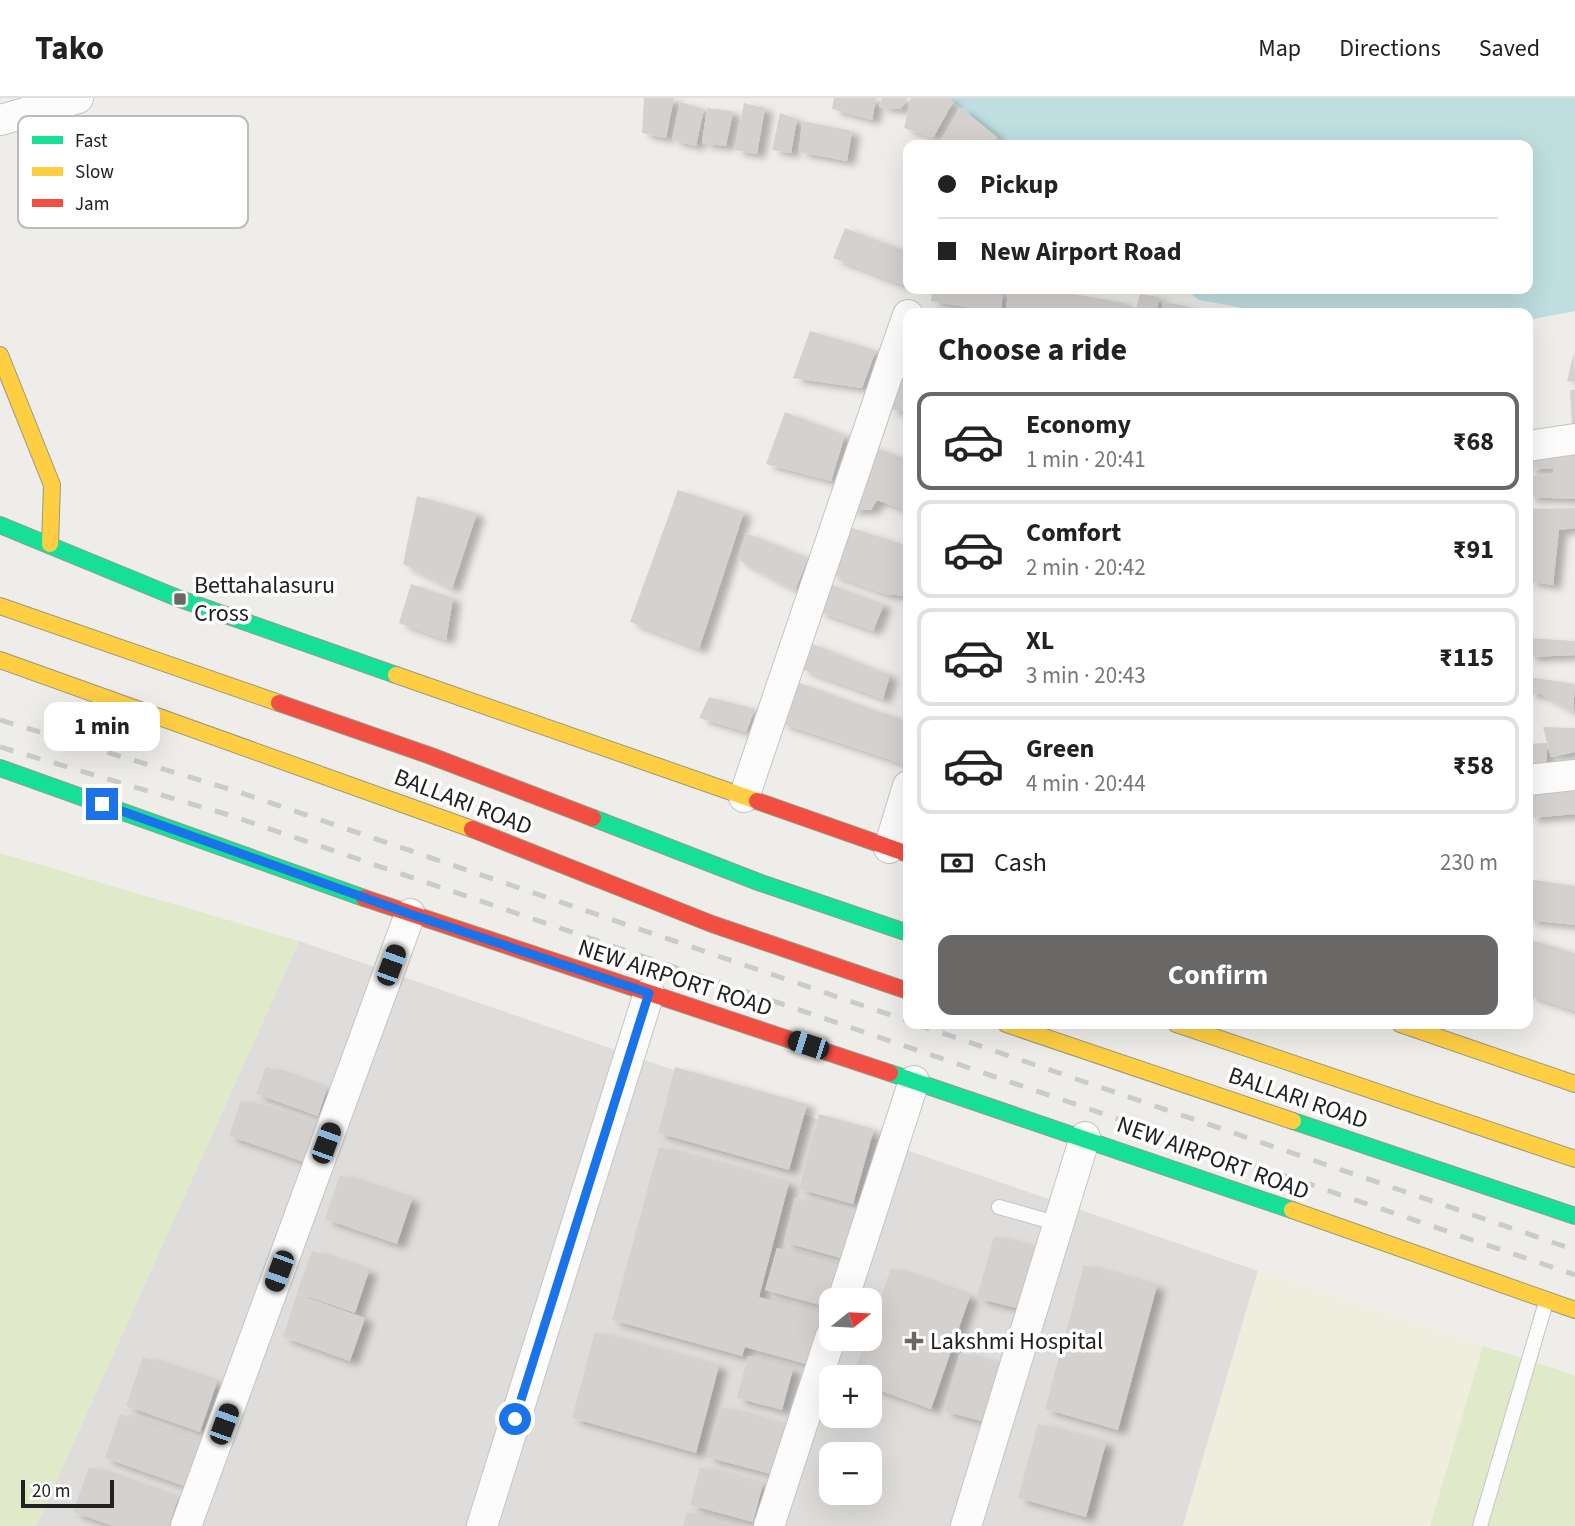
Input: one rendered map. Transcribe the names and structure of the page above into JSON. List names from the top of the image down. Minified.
{"streets":{"main road":["BALLARI ROAD","NEW AIRPORT ROAD"]},"places":{"transit":["Bettahalasuru Cross"],"health":["Lakshmi Hospital"]},"legend":["Fast","Slow","Jam"],"scale_bar":"20 m","north":"right","page":{"header":"Tako","nav":["Map","Directions","Saved"],"banner":["Pickup","New Airport Road"],"heading":"Choose a ride","list":[{"name":"Economy","note":"1 min · 20:41","value":"₹68"},{"name":"Comfort","note":"2 min · 20:42","value":"₹91"},{"name":"XL","note":"3 min · 20:43","value":"₹115"},{"name":"Green","note":"4 min · 20:44","value":"₹58"}],"bubble":"1 min","pay":["Cash","230 m"],"buttons":"Confirm","map_buttons":["+","−"],"scale":"20 m"}}
